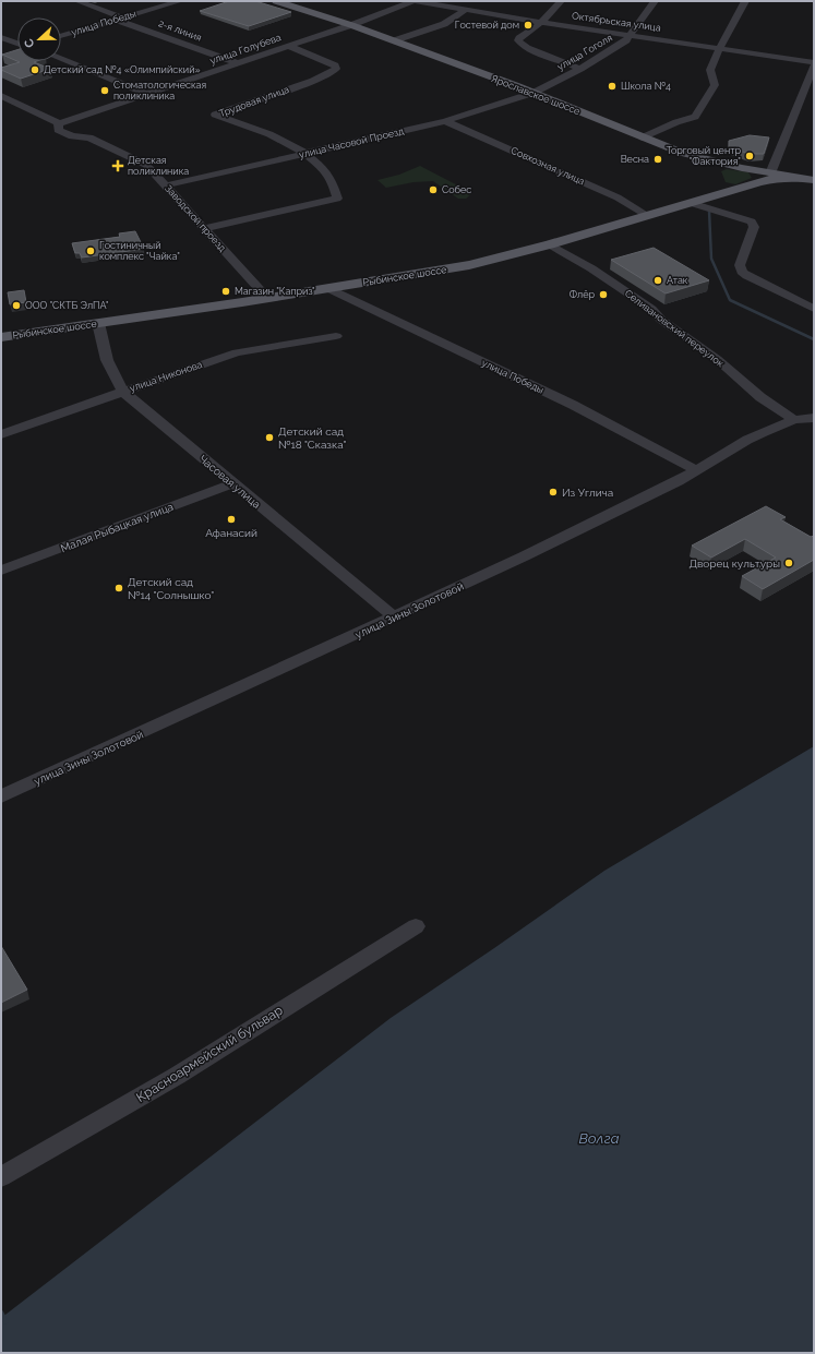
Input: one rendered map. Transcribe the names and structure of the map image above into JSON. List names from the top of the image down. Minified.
{"streets":{"main road":["Ярославское шоссе","Рыбинское шоссе"],"street":["Октябрьская улица","улица Победы","2-я линия","улица Голубева","улица Гоголя","Трудовая улица","улица Часовой Проезд","Совхозная улица","Заводской проезд","Селивановский переулок","улица Никонова","Часовая улица","Малая Рыбацкая улица","улица Зины Золотовой","Красноармейский бульвар"]},"crossings":[["Октябрьская улица","улица Голубева"],["Октябрьская улица","улица Гоголя"],["улица Победы","2-я линия"],["улица Победы","Рыбинское шоссе"],["улица Победы","улица Зины Золотовой"],["2-я линия","улица Голубева"],["улица Голубева","Ярославское шоссе"],["улица Голубева","Трудовая улица"],["улица Голубева","Заводской проезд"],["улица Гоголя","Ярославское шоссе"],["улица Гоголя","улица Часовой Проезд"],["Ярославское шоссе","улица Часовой Проезд"],["Ярославское шоссе","Рыбинское шоссе"],["Трудовая улица","улица Часовой Проезд"],["Трудовая улица","Заводской проезд"],["улица Часовой Проезд","Совхозная улица"],["улица Часовой Проезд","Заводской проезд"],["Совхозная улица","Рыбинское шоссе"],["Заводской проезд","Рыбинское шоссе"],["Рыбинское шоссе","Селивановский переулок"],["Рыбинское шоссе","Часовая улица"],["Селивановский переулок","улица Зины Золотовой"],["улица Никонова","Часовая улица"],["Часовая улица","Малая Рыбацкая улица"],["Часовая улица","улица Зины Золотовой"]],"water":["Волга"],"places":{"other":["Гостевой дом","Детский сад №4 «Олимпийский»","Школа №4","Стоматологическая поликлиника","Торговый центр \"Фактория\"","Весна","Собес","Гостиничный комплекс \"Чайка\"","Атак","Магазин \"Каприз\"","Флёр","ООО \"СКТБ ЭлПА\"","Детский сад №18 \"Сказка\"","Из Углича","Афанасий","Дворец культуры","Детский сад №14 \"Солнышко\""],"health":["Детская поликлиника"]},"north":"left"}
